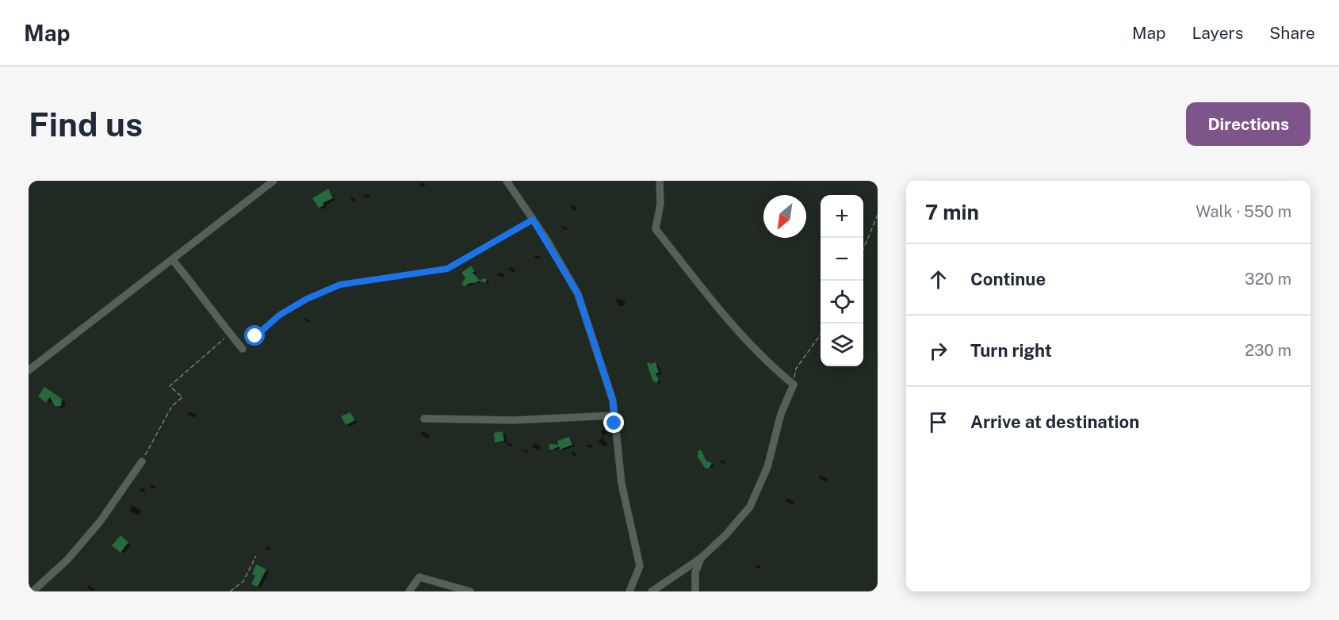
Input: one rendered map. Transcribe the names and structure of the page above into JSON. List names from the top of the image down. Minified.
{"north":"bottom left","page":{"header":"Map","nav":["Map","Layers","Share"],"buttons":"Directions","title":"Find us","heading":["7 min","Walk · 550 m"],"map_buttons":["+","−"],"list":[["Continue","320 m"],["Turn right","230 m"],"Arrive at destination"]}}
